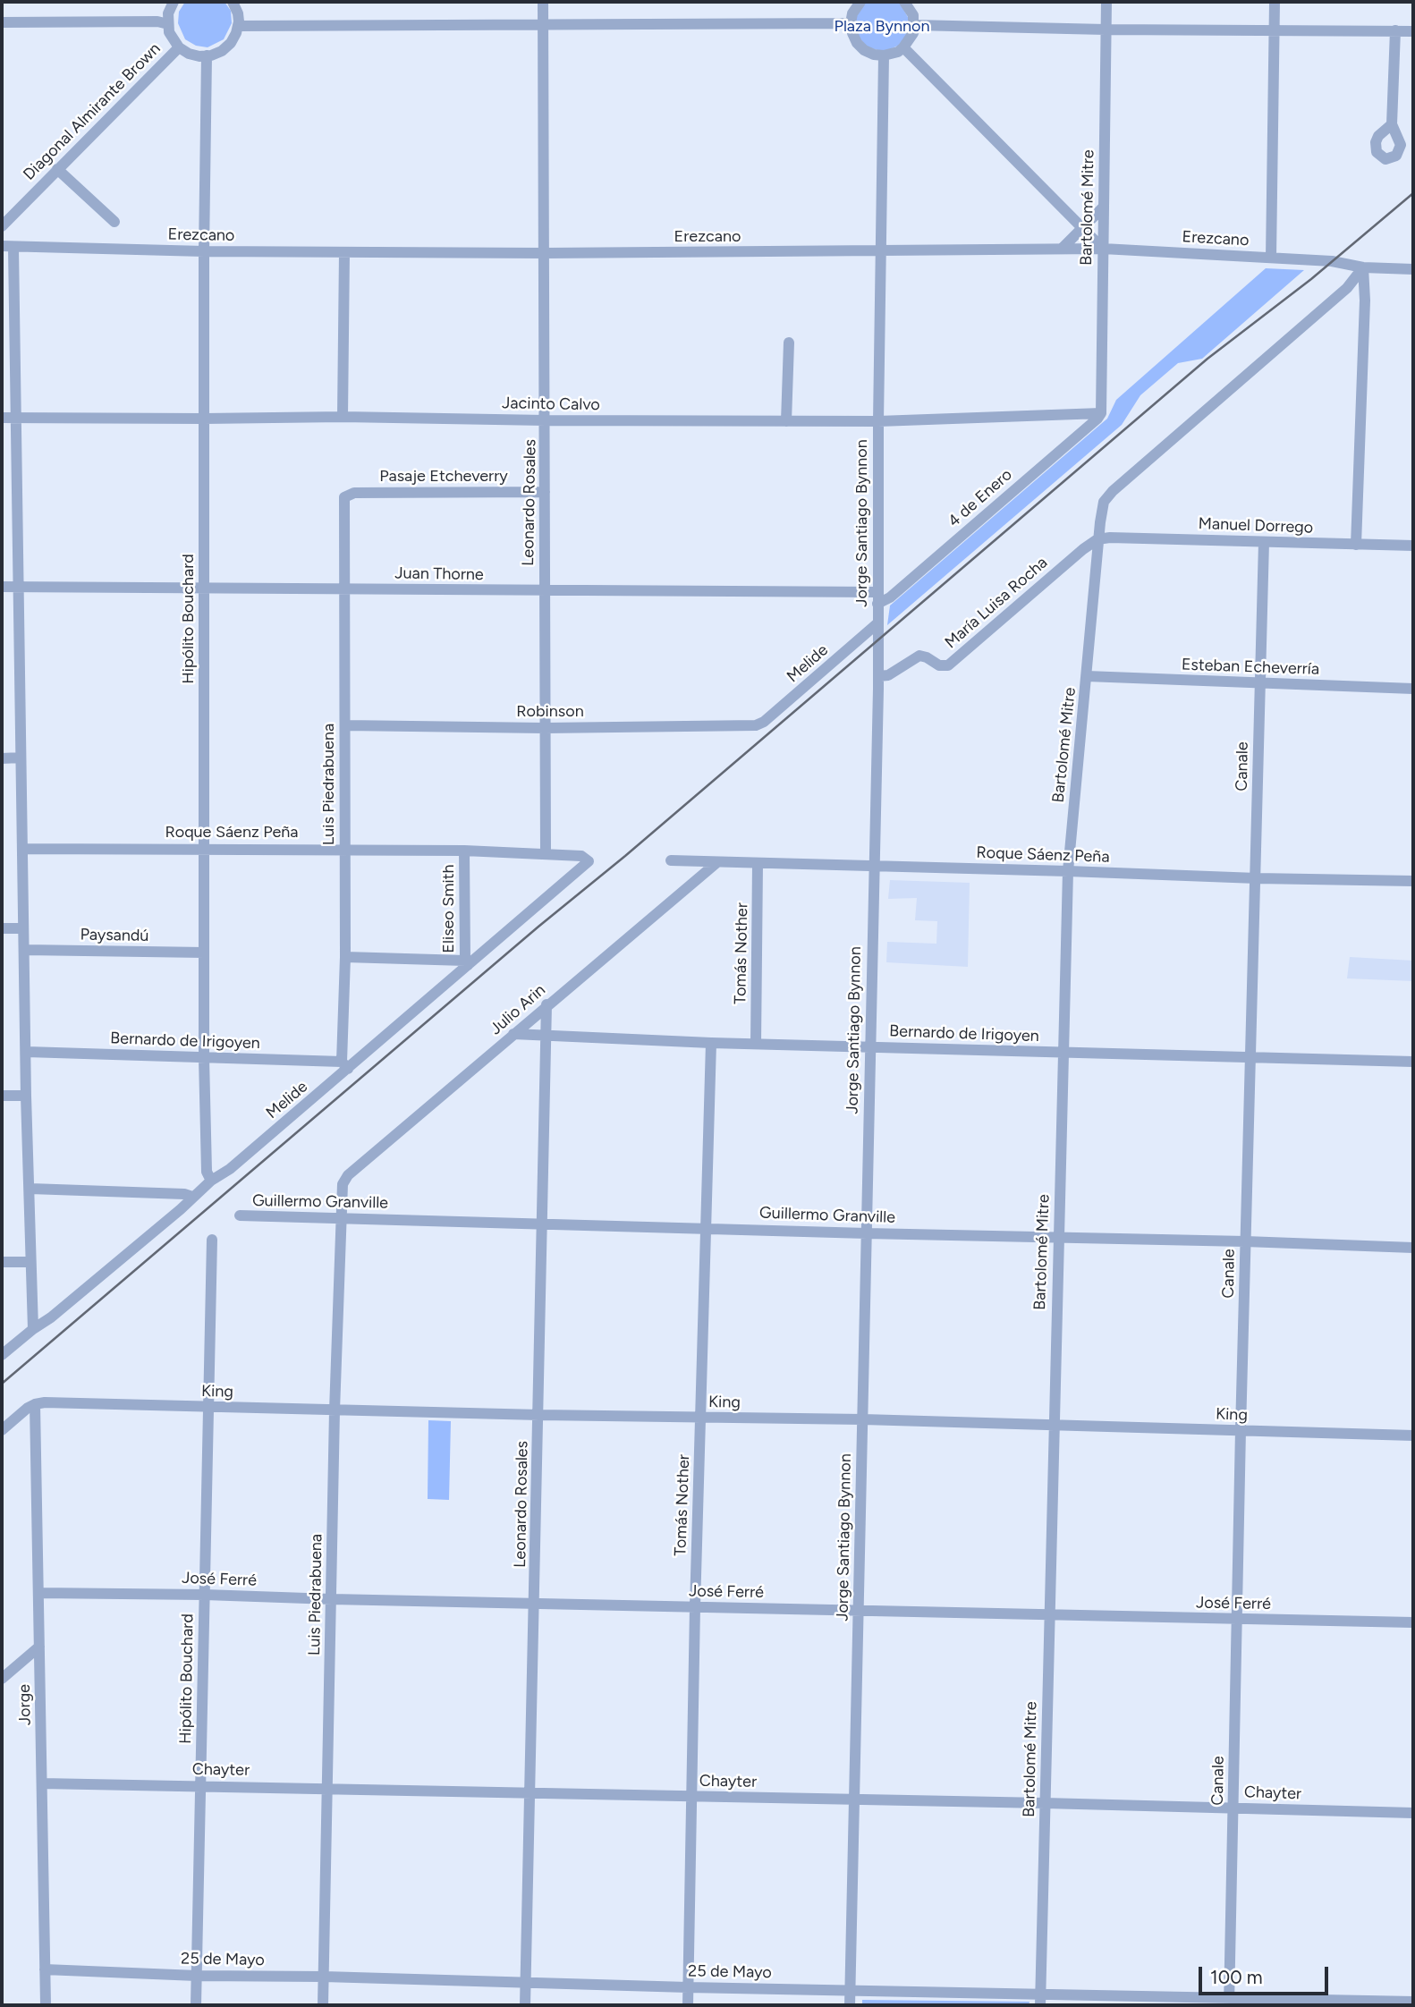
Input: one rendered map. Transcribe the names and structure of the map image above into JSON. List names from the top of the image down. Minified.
{"streets":{"street":["Diagonal Almirante Brown","Bartolomé Mitre","Erezcano","Jacinto Calvo","Pasaje Etcheverry","4 de Enero","Leonardo Rosales","Jorge Santiago Bynnon","Manuel Dorrego","Juan Thorne","María Luisa Rocha","Hipólito Bouchard","Melide","Esteban Echeverría","Robinson","Canale","Luis Piedrabuena","Roque Sáenz Peña","Eliseo Smith","Paysandú","Tomás Nother","Julio Arin","Bernardo de Irigoyen","Guillermo Granville","King","José Ferré","Jorge","Chayter","25 de Mayo"]},"crossings":[["Bartolomé Mitre","Erezcano"],["Bartolomé Mitre","Jacinto Calvo"],["Bartolomé Mitre","4 de Enero"],["Bartolomé Mitre","Manuel Dorrego"],["Bartolomé Mitre","María Luisa Rocha"],["Bartolomé Mitre","Esteban Echeverría"],["Bartolomé Mitre","Roque Sáenz Peña"],["Bartolomé Mitre","Bernardo de Irigoyen"],["Bartolomé Mitre","Guillermo Granville"],["Bartolomé Mitre","King"],["Bartolomé Mitre","José Ferré"],["Bartolomé Mitre","Chayter"],["Bartolomé Mitre","25 de Mayo"],["Erezcano","Leonardo Rosales"],["Erezcano","Jorge Santiago Bynnon"],["Erezcano","Hipólito Bouchard"],["Jacinto Calvo","4 de Enero"],["Jacinto Calvo","Leonardo Rosales"],["Jacinto Calvo","Jorge Santiago Bynnon"],["Jacinto Calvo","Hipólito Bouchard"],["Pasaje Etcheverry","Leonardo Rosales"],["Pasaje Etcheverry","Luis Piedrabuena"],["4 de Enero","Jorge Santiago Bynnon"],["Leonardo Rosales","Juan Thorne"],["Leonardo Rosales","Robinson"],["Leonardo Rosales","Roque Sáenz Peña"],["Leonardo Rosales","Julio Arin"],["Leonardo Rosales","Bernardo de Irigoyen"],["Leonardo Rosales","Guillermo Granville"],["Leonardo Rosales","King"],["Leonardo Rosales","José Ferré"],["Leonardo Rosales","Chayter"],["Leonardo Rosales","25 de Mayo"],["Jorge Santiago Bynnon","Juan Thorne"],["Jorge Santiago Bynnon","María Luisa Rocha"],["Jorge Santiago Bynnon","Melide"],["Jorge Santiago Bynnon","Roque Sáenz Peña"],["Jorge Santiago Bynnon","Bernardo de Irigoyen"],["Jorge Santiago Bynnon","Guillermo Granville"],["Jorge Santiago Bynnon","King"],["Jorge Santiago Bynnon","José Ferré"],["Jorge Santiago Bynnon","Chayter"],["Jorge Santiago Bynnon","25 de Mayo"],["Manuel Dorrego","María Luisa Rocha"],["Manuel Dorrego","Canale"],["Juan Thorne","Hipólito Bouchard"],["Juan Thorne","Luis Piedrabuena"],["Hipólito Bouchard","Melide"],["Hipólito Bouchard","Roque Sáenz Peña"],["Hipólito Bouchard","Paysandú"],["Hipólito Bouchard","Bernardo de Irigoyen"],["Hipólito Bouchard","King"],["Hipólito Bouchard","José Ferré"],["Hipólito Bouchard","Chayter"],["Hipólito Bouchard","25 de Mayo"],["Melide","Robinson"],["Melide","Luis Piedrabuena"],["Melide","Roque Sáenz Peña"],["Melide","Eliseo Smith"],["Melide","Bernardo de Irigoyen"],["Esteban Echeverría","Canale"],["Robinson","Luis Piedrabuena"],["Canale","Roque Sáenz Peña"],["Canale","Bernardo de Irigoyen"],["Canale","Guillermo Granville"],["Canale","King"],["Canale","José Ferré"],["Canale","Chayter"],["Canale","25 de Mayo"],["Luis Piedrabuena","Roque Sáenz Peña"],["Luis Piedrabuena","Julio Arin"],["Luis Piedrabuena","Bernardo de Irigoyen"],["Luis Piedrabuena","Guillermo Granville"],["Luis Piedrabuena","King"],["Luis Piedrabuena","José Ferré"],["Luis Piedrabuena","Chayter"],["Luis Piedrabuena","25 de Mayo"],["Roque Sáenz Peña","Eliseo Smith"],["Roque Sáenz Peña","Tomás Nother"],["Roque Sáenz Peña","Julio Arin"],["Tomás Nother","Bernardo de Irigoyen"],["Tomás Nother","Guillermo Granville"],["Tomás Nother","King"],["Tomás Nother","José Ferré"],["Tomás Nother","Chayter"],["Tomás Nother","25 de Mayo"],["Julio Arin","Bernardo de Irigoyen"],["King","Jorge"],["José Ferré","Jorge"],["Jorge","Chayter"],["Jorge","25 de Mayo"]],"parks":["Plaza Bynnon"],"scale_bar":"100 m"}
